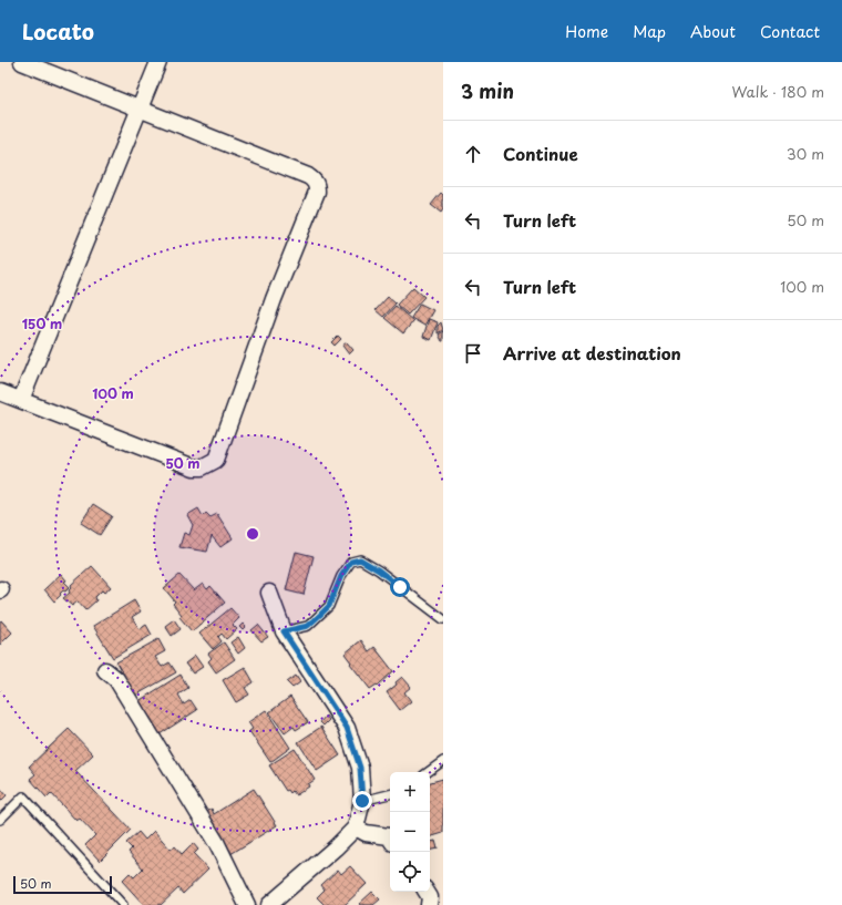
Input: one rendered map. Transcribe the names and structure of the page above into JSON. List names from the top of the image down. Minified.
{"scale_bar":"50 m","page":{"header":"Locato","nav":["Home","Map","About","Contact"],"heading":["3 min","Walk · 180 m"],"list":[["Continue","30 m"],["Turn left","50 m"],["Turn left","100 m"],"Arrive at destination"],"map_buttons":["+","−"],"scale":"50 m"},"rings":["150 m","100 m","50 m"]}
